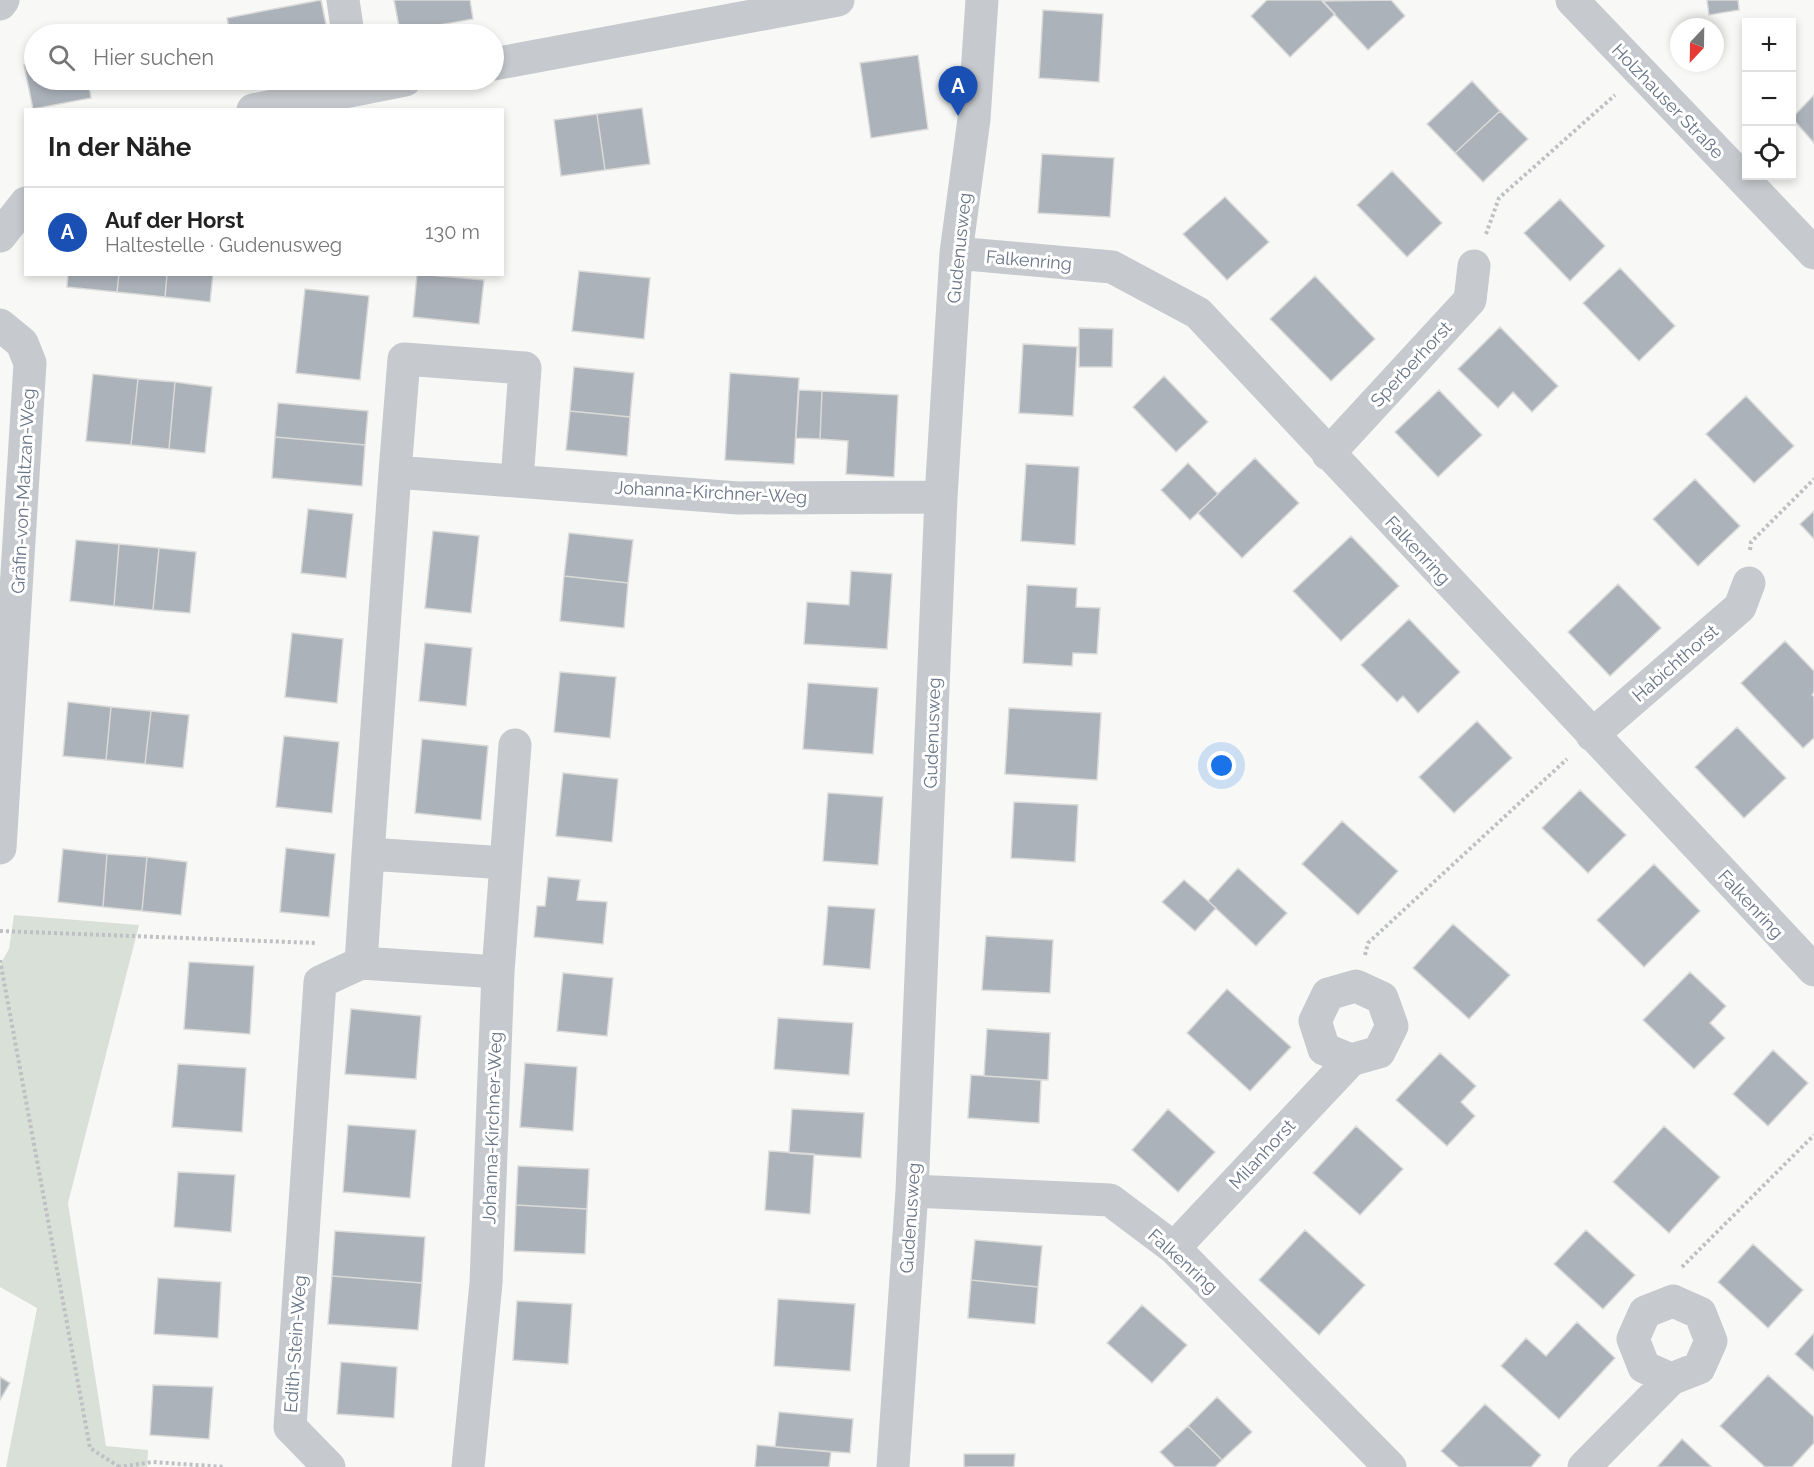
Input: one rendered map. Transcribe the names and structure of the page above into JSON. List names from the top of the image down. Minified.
{"streets":{"street":["Holzhauser Straße","Gudenusweg","Falkenring","Sperberhorst","Gräfin-von-Maltzan-Weg","Johanna-Kirchner-Weg","Habichthorst","Milanhorst","Edith-Stein-Weg"]},"crossings":[["Gudenusweg","Falkenring"],["Gudenusweg","Johanna-Kirchner-Weg"],["Falkenring","Sperberhorst"],["Falkenring","Habichthorst"],["Falkenring","Milanhorst"]],"north":"bottom","page":{"map_buttons":["+","−"],"search":"Hier suchen","pins":"A","heading":"In der Nähe","list":[{"mark":"A","name":"Auf der Horst","note":"Haltestelle · Gudenusweg","value":"130 m"}]}}
